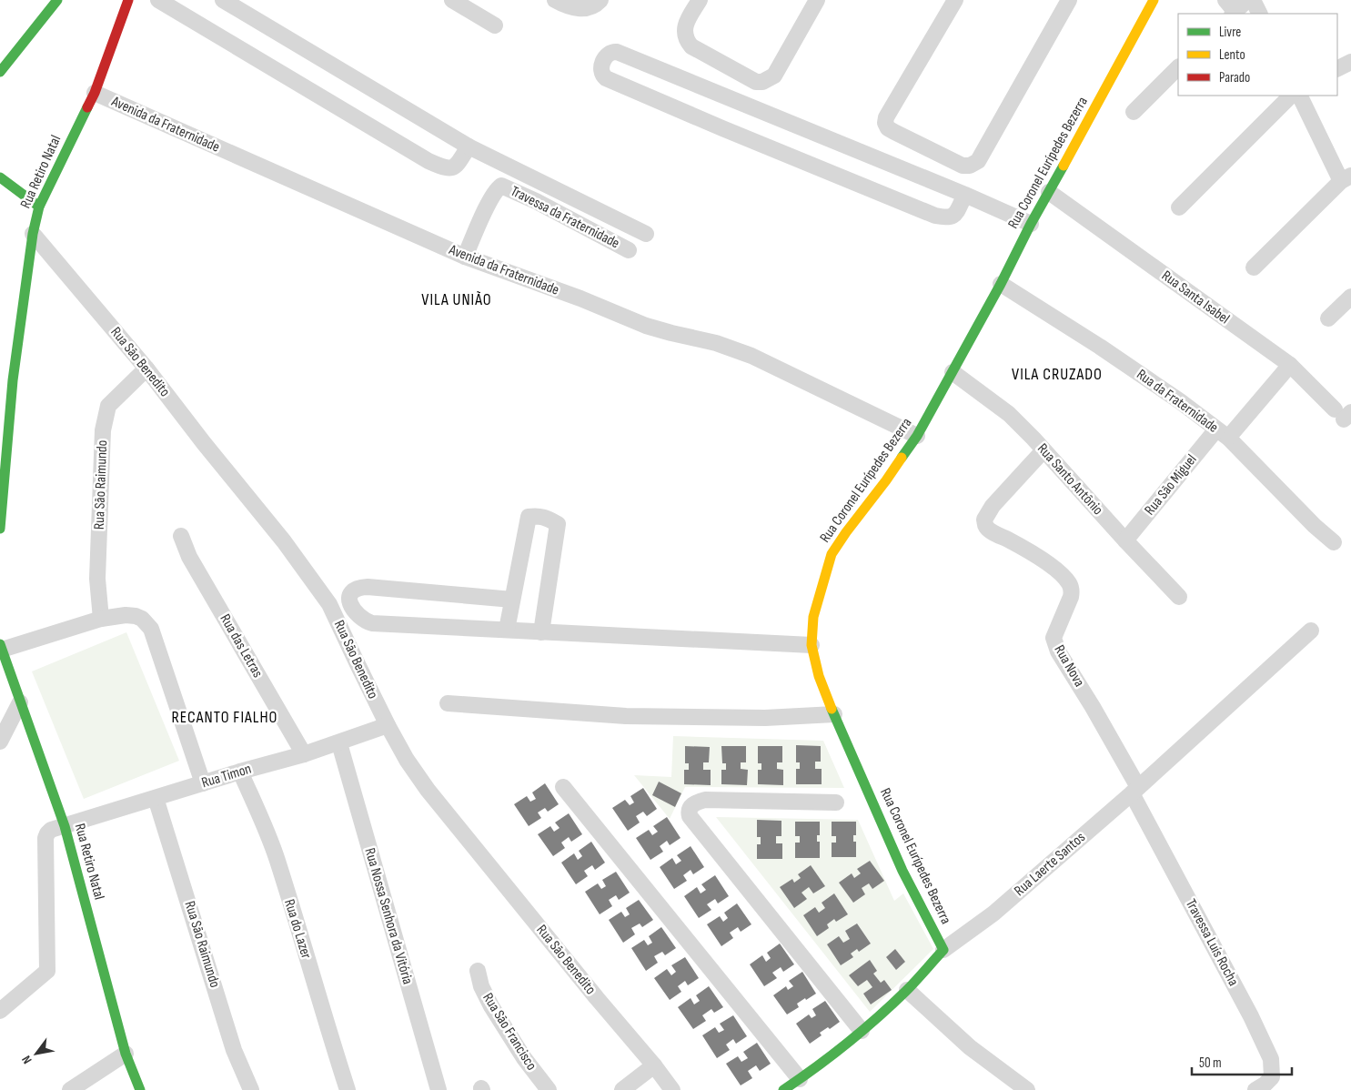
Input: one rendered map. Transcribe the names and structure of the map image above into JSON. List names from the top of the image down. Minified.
{"streets":{"street":["Avenida da Fraternidade","Rua Coronel Eurípedes Bezerra","Rua Retiro Natal","Travessa da Fraternidade","Rua Santa Isabel","Rua São Benedito","Rua da Fraternidade","Rua Santo Antônio","Rua São Raimundo","Rua São Miguel","Rua das Letras","Rua Nova","Rua Timon","Rua Laerte Santos","Rua Nossa Senhora da Vitória","Rua do Lazer","Travessa Luís Rocha","Rua São Francisco"]},"crossings":[["Avenida da Fraternidade","Rua Coronel Eurípedes Bezerra"],["Avenida da Fraternidade","Rua Retiro Natal"],["Avenida da Fraternidade","Travessa da Fraternidade"],["Rua Coronel Eurípedes Bezerra","Rua Santa Isabel"],["Rua Coronel Eurípedes Bezerra","Rua da Fraternidade"],["Rua Coronel Eurípedes Bezerra","Rua Santo Antônio"],["Rua Coronel Eurípedes Bezerra","Rua Laerte Santos"],["Rua Retiro Natal","Rua São Benedito"],["Rua Retiro Natal","Rua Timon"],["Rua Santa Isabel","Rua São Miguel"],["Rua São Benedito","Rua São Raimundo"],["Rua São Benedito","Rua Timon"],["Rua da Fraternidade","Rua São Miguel"],["Rua Santo Antônio","Rua São Miguel"],["Rua Santo Antônio","Rua Nova"],["Rua São Raimundo","Rua Timon"],["Rua das Letras","Rua Timon"],["Rua Nova","Rua Laerte Santos"],["Rua Nova","Travessa Luís Rocha"],["Rua Timon","Rua Nossa Senhora da Vitória"],["Rua Timon","Rua do Lazer"],["Rua Laerte Santos","Travessa Luís Rocha"]],"districts":["VILA UNIÃO","VILA CRUZADO","RECANTO FIALHO"],"legend":["Livre","Lento","Parado"],"scale_bar":"50 m","north":"bottom left"}
